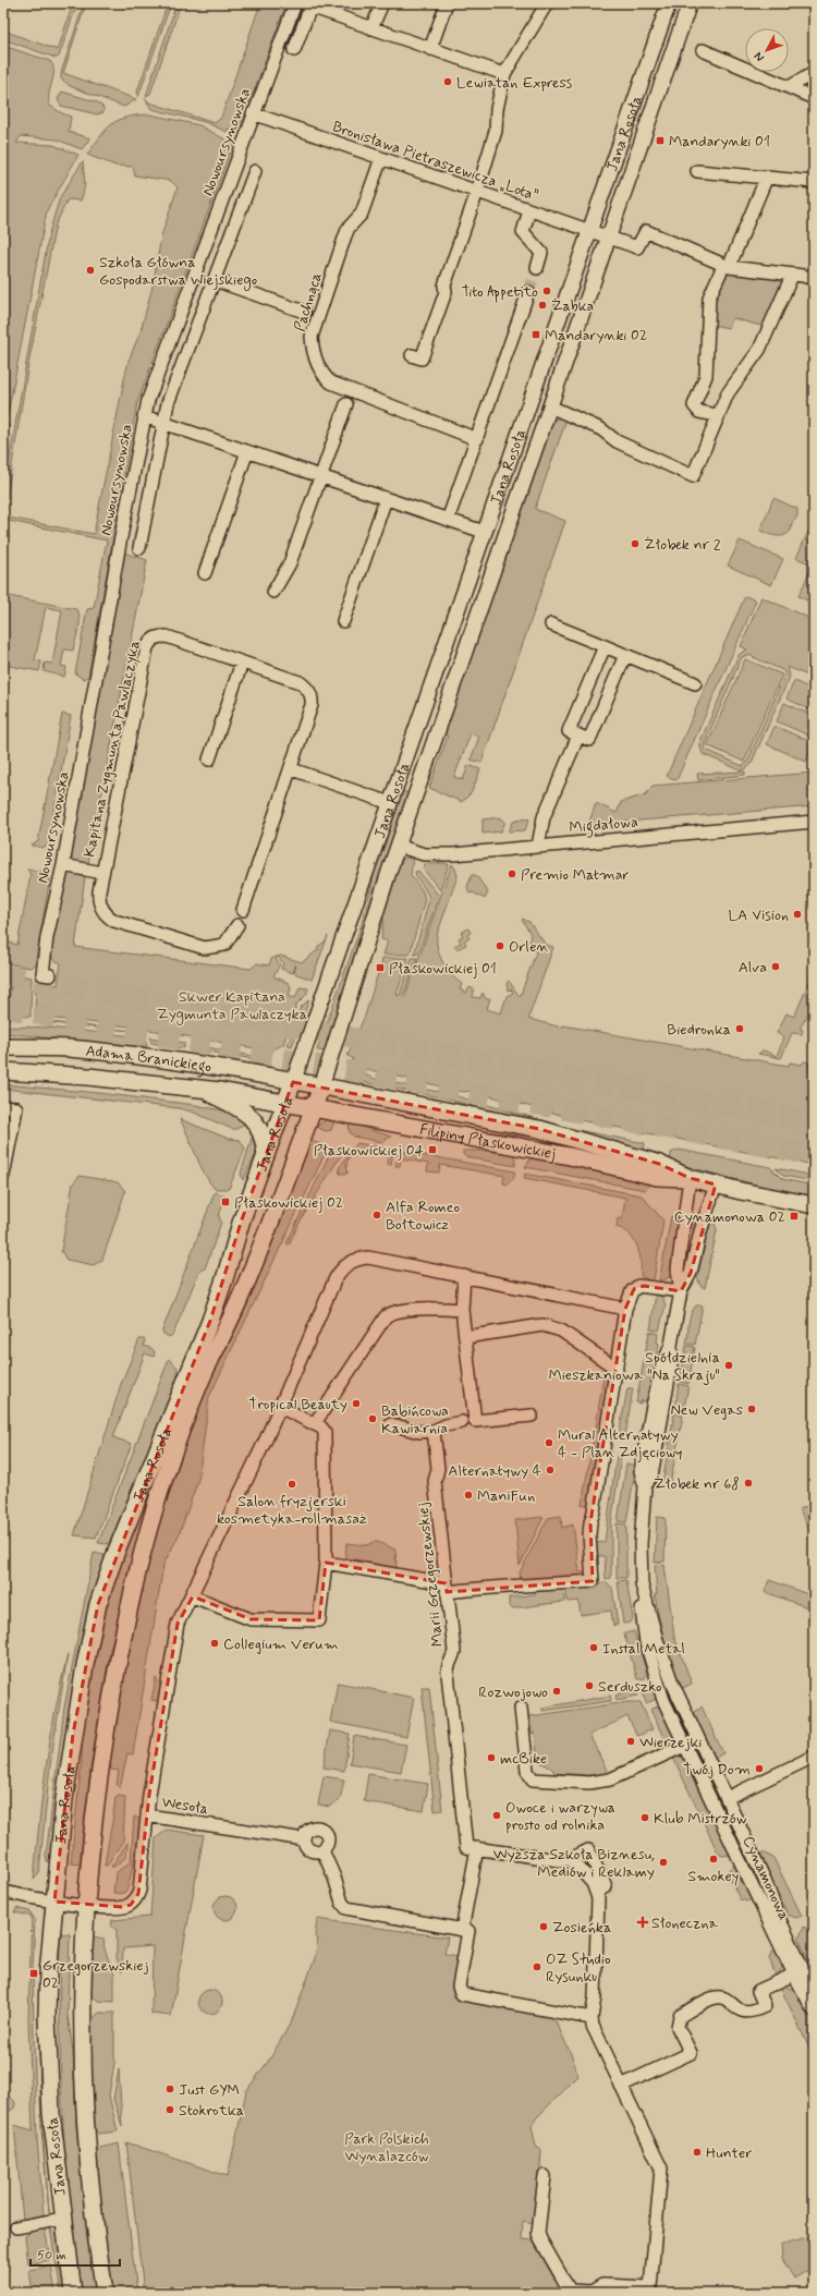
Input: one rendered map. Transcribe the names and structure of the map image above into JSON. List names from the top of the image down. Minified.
{"streets":{"main road":["Jana Rosoła","Adama Branickiego","Filipiny Płaskowickiej"],"street":["Nowoursynowska","Bronisława Pietraszewicza „Lota”","Pachnąca","Kapitana Zygmunta Pawlaczyka","Migdałowa","Marii Grzegorzewskiej","Wesoła","Cynamonowa"]},"crossings":[["Jana Rosoła","Bronisława Pietraszewicza „Lota”"],["Jana Rosoła","Migdałowa"],["Jana Rosoła","Adama Branickiego"],["Jana Rosoła","Filipiny Płaskowickiej"],["Jana Rosoła","Wesoła"],["Nowoursynowska","Bronisława Pietraszewicza „Lota”"],["Bronisława Pietraszewicza „Lota”","Pachnąca"],["Adama Branickiego","Filipiny Płaskowickiej"],["Filipiny Płaskowickiej","Cynamonowa"]],"parks":["Skwer Kapitana Zygmunta Pawlaczyka","Park Polskich Wynalazców"],"places":{"other":["Lewiatan Express","Szkoła Główna Gospodarstwa Wiejskiego","Tito Appetito","Żabka","Żłobek nr 2","Premio Matmar","LA Vision","Orlen","Alva","Biedronka","Alfa Romeo Bołtowicz","Spółdzielnia Mieszkaniowa \"Na Skraju\"","Tropical Beauty","New Vegas","Babińcowa Kawiarnia","Mural Alternatywy 4 - Plan Zdjęciowy","Alternatywy 4","Żłobek nr 68","Salon fryzjerski kosmetyka-rollmasaż","ManiFun","Collegium Verum","Instal Metal","Serduszko","Rozwojowo","Wierzejki","mcBike","Twój Dom","Owoce i warzywa prosto od rolnika","Klub Mistrzów","Smokey","Wyższa Szkoła Biznesu, Mediów i Reklamy","Zosieńka","OZ Studio Rysunku","Just GYM","Stokrotka","Hunter"],"transit":["Mandarynki 01","Mandarynki 02","Płaskowickiej 01","Płaskowickiej 04","Płaskowickiej 02","Cynamonowa 02","Grzegorzewskiej 02"],"health":["Słoneczna"]},"scale_bar":"50 m","north":"bottom left"}
